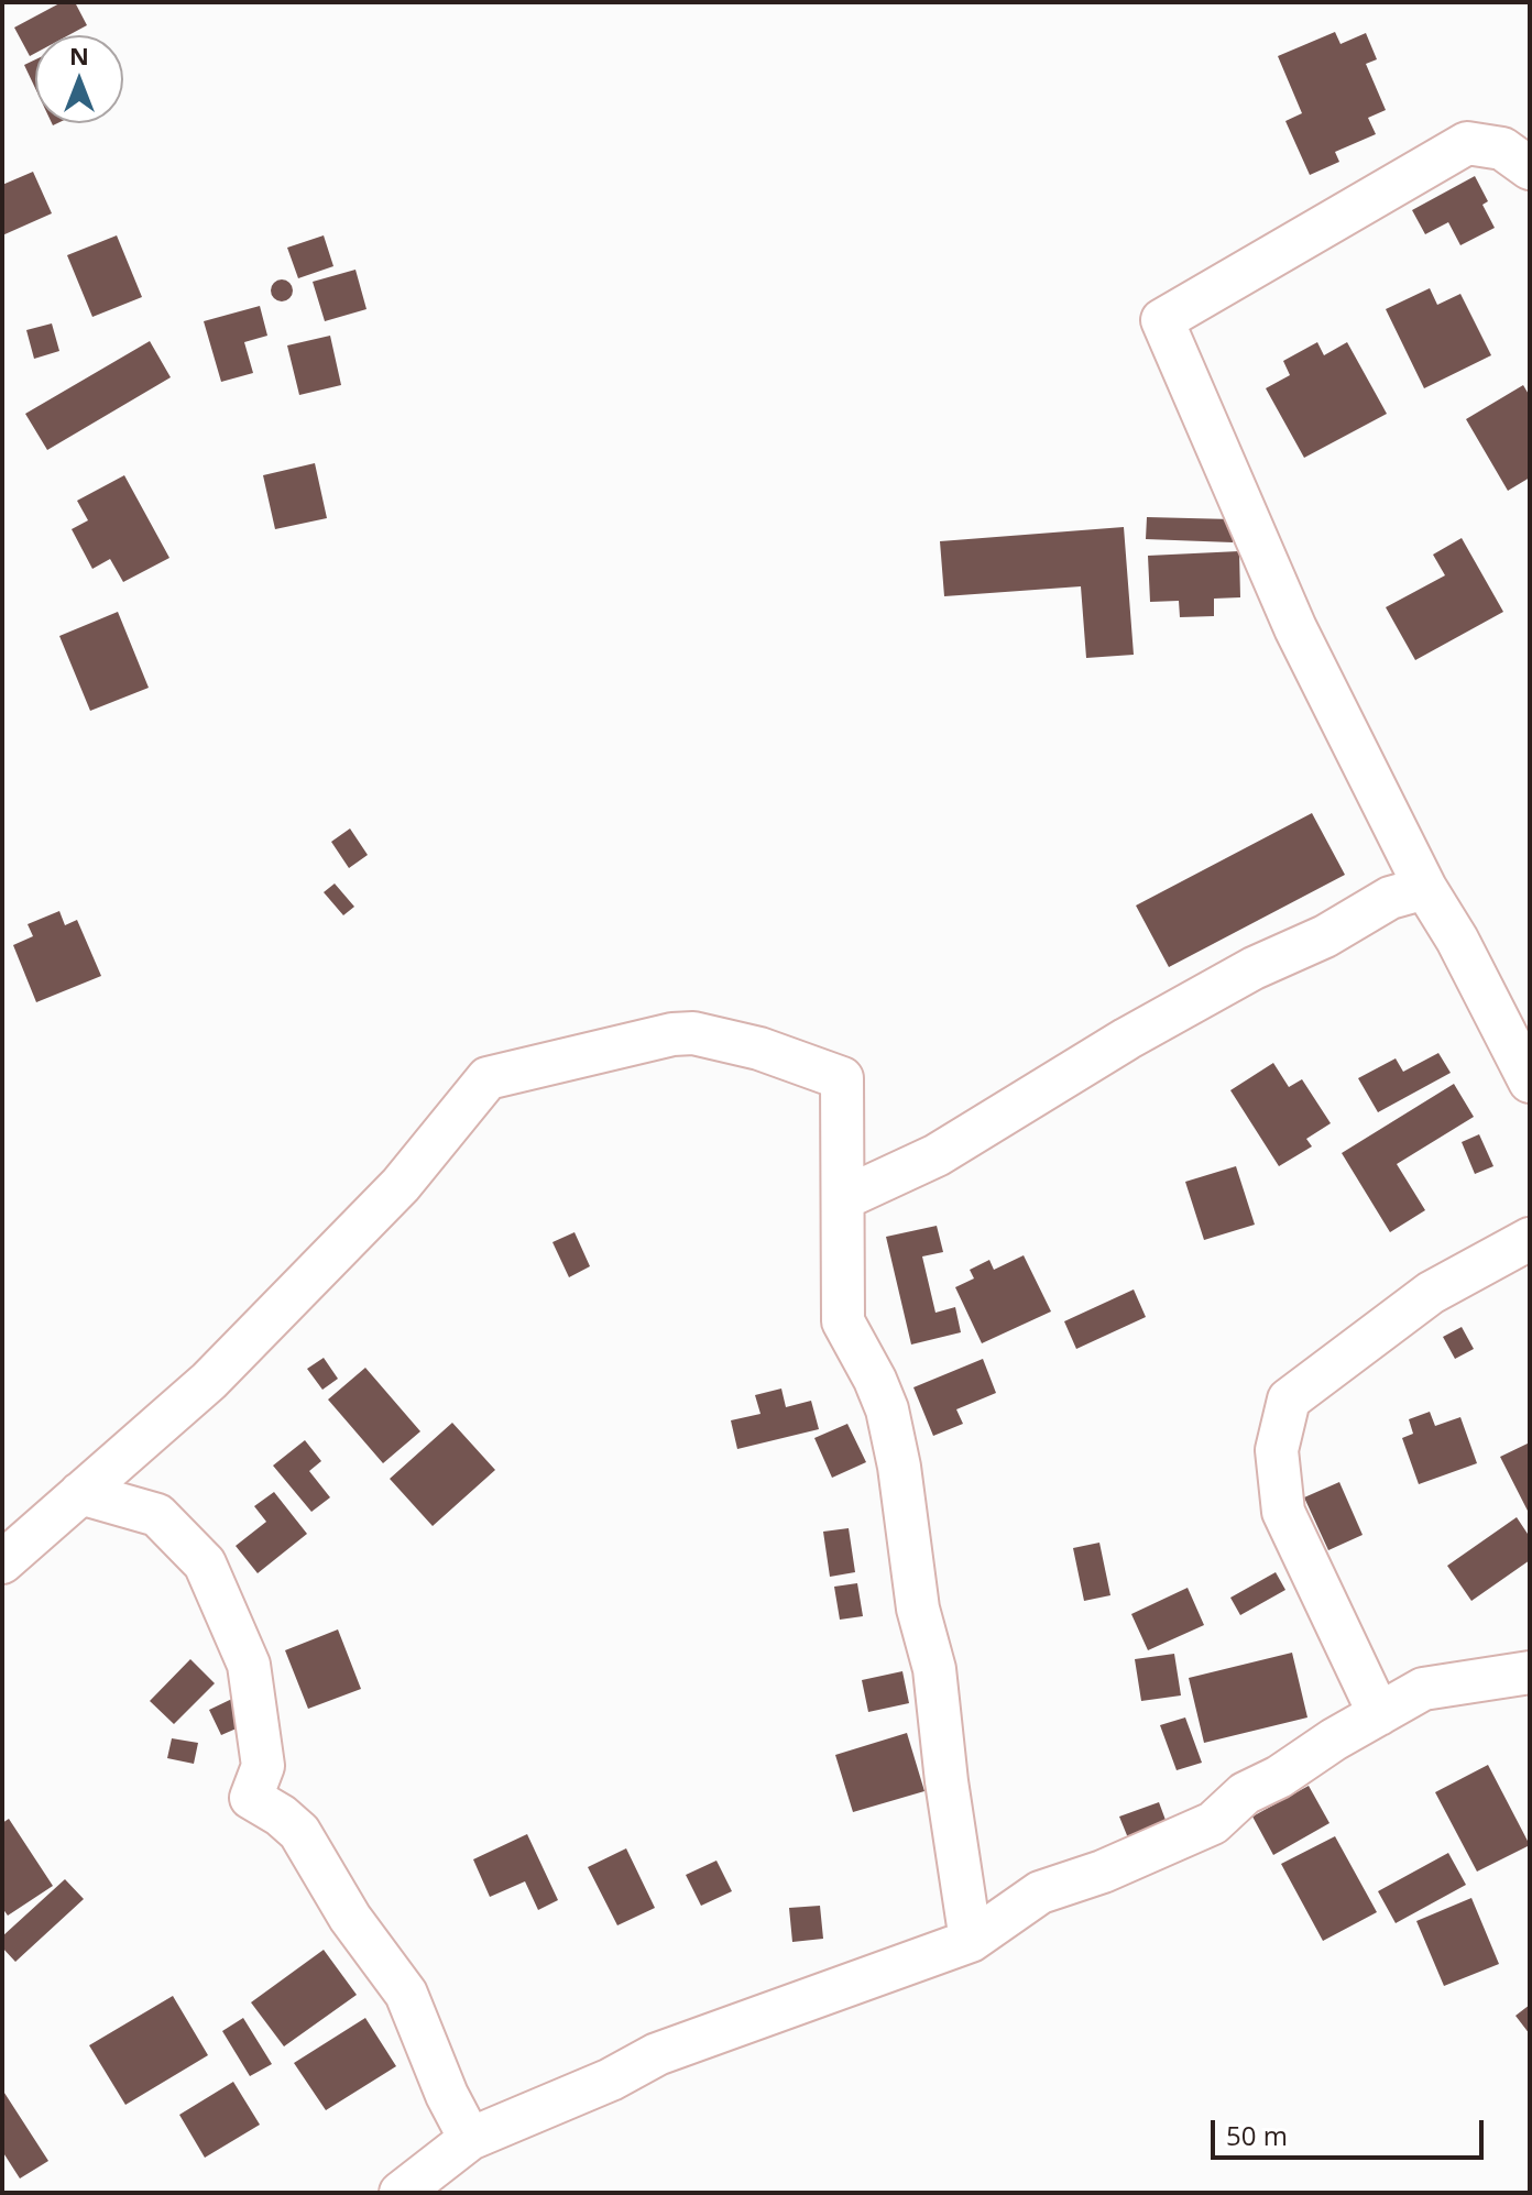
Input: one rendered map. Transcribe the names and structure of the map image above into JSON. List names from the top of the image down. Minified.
{"scale_bar":"50 m","north":"top"}
